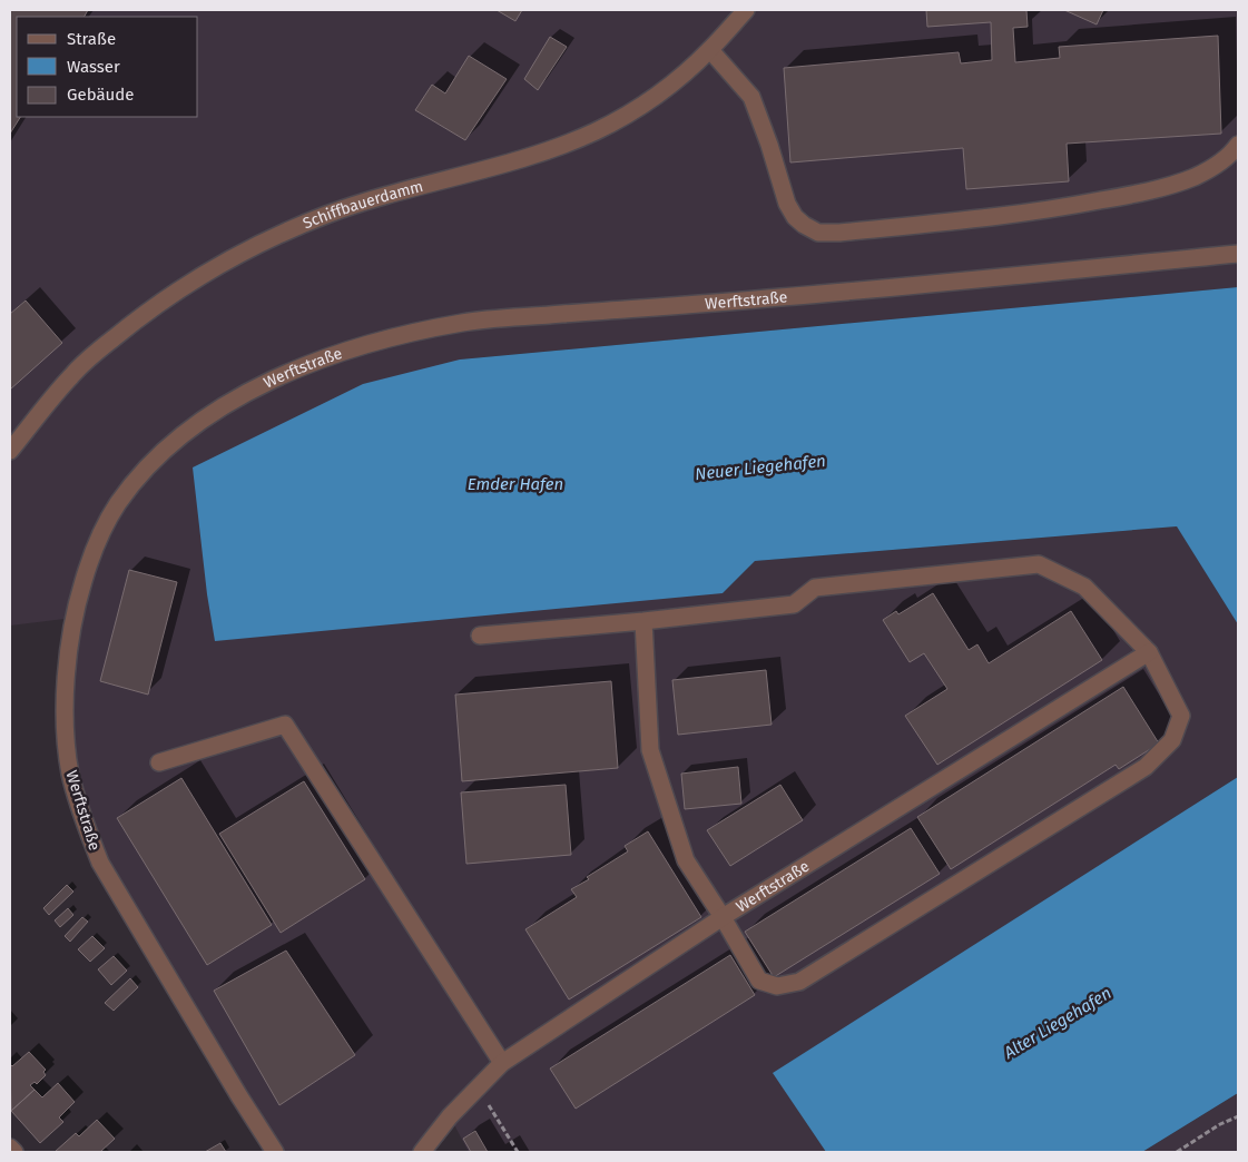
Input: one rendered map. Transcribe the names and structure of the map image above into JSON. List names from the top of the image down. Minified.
{"streets":{"street":["Schiffbauerdamm","Werftstraße"]},"water":["Neuer Liegehafen","Emder Hafen","Alter Liegehafen"],"legend":["Straße","Wasser","Gebäude"]}
